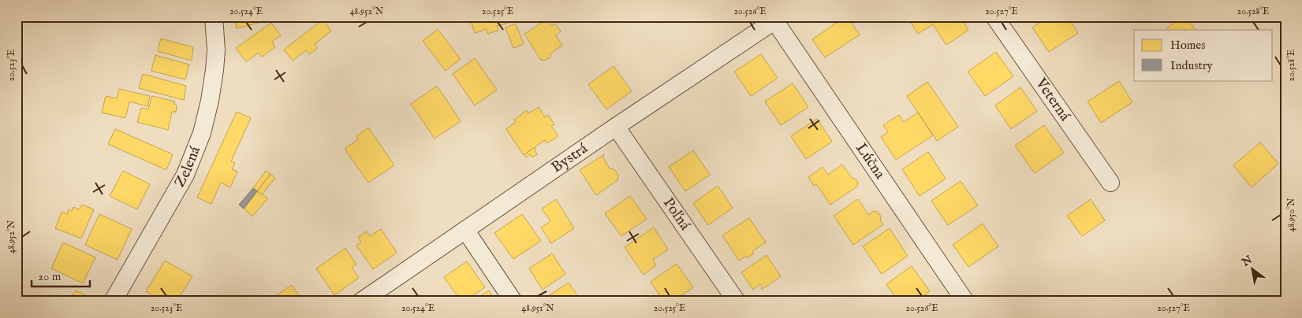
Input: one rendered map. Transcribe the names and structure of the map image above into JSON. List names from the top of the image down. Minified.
{"streets":{"street":["Veterná","Bystrá","Lúčna","Zelená","Poľná"]},"crossings":[["Bystrá","Lúčna"],["Bystrá","Poľná"]],"legend":["Homes","Industry"],"scale_bar":"20 m","north":"top left","coordinates":["20.524°E","48.952°N","20.525°E","20.526°E","20.527°E","20.528°E","20.523°E","48.950°N","48.951°N"]}
